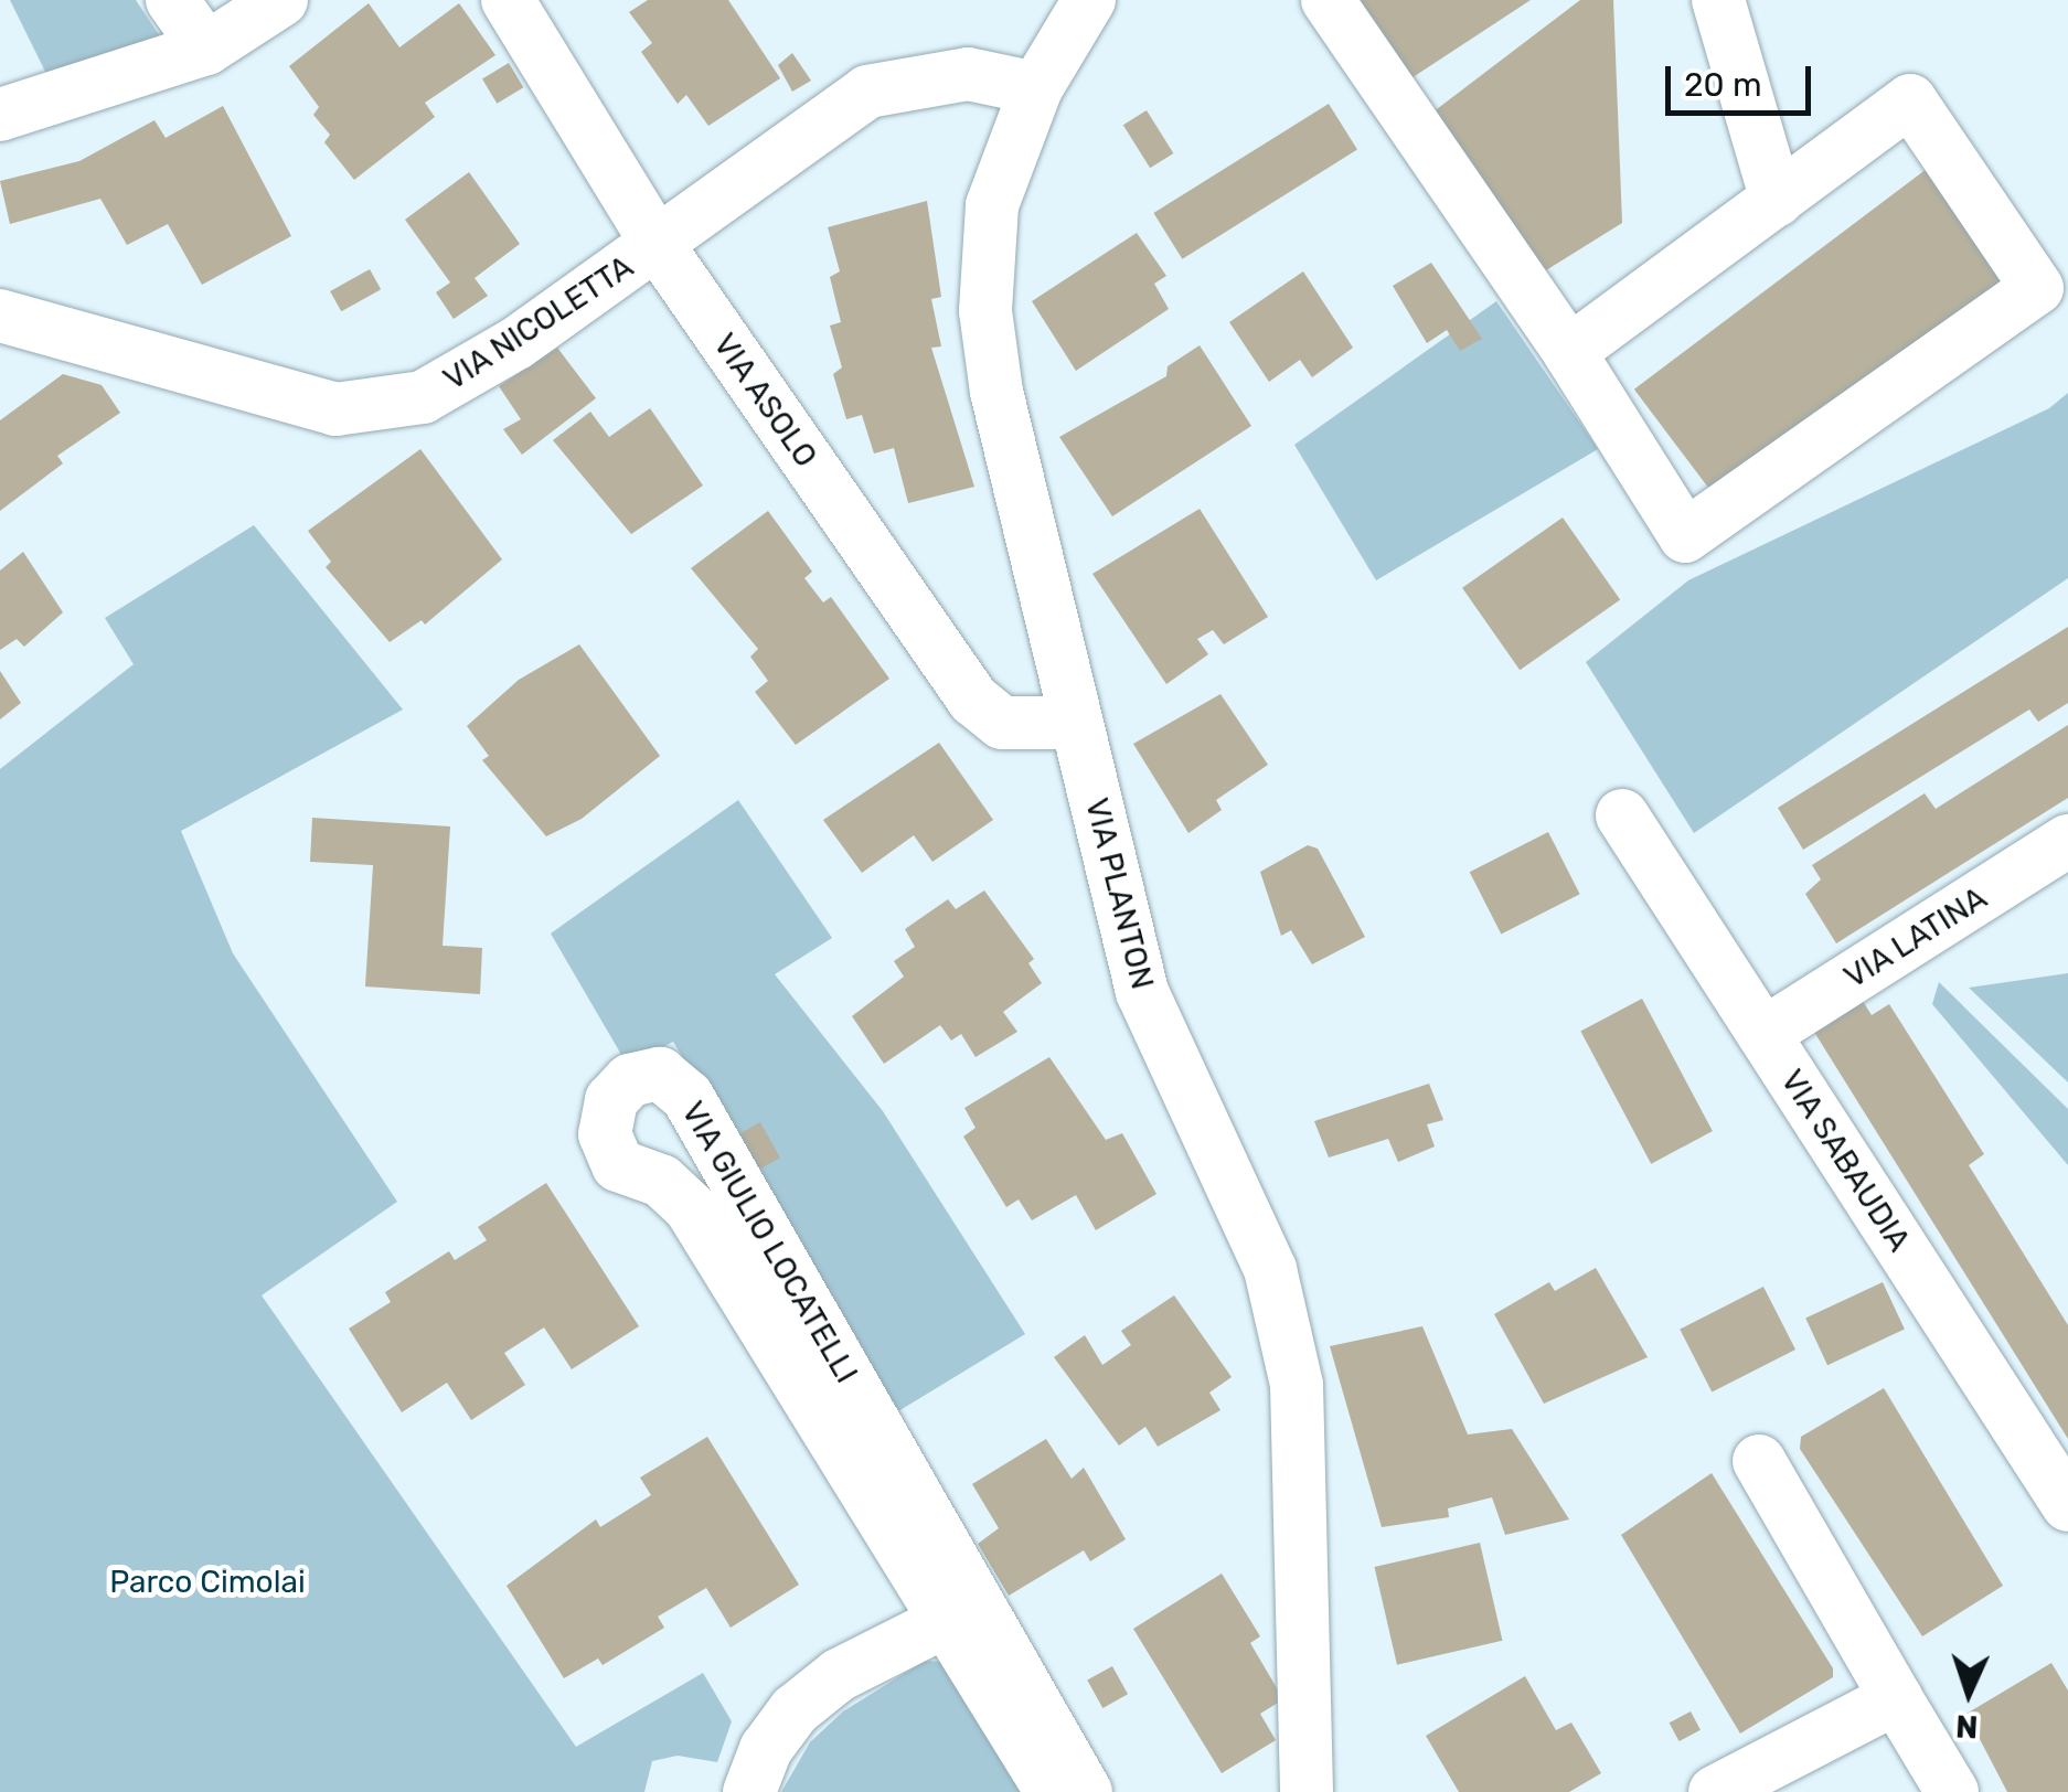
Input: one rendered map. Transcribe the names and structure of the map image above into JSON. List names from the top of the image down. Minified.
{"streets":{"street":["VIA NICOLETTA","VIA ASOLO","VIA PLANTON","VIA LATINA","VIA SABAUDIA","VIA GIULIO LOCATELLI"]},"crossings":[["VIA NICOLETTA","VIA ASOLO"],["VIA NICOLETTA","VIA PLANTON"],["VIA ASOLO","VIA PLANTON"],["VIA LATINA","VIA SABAUDIA"]],"parks":["Parco Cimolai"],"scale_bar":"20 m","north":"bottom"}
